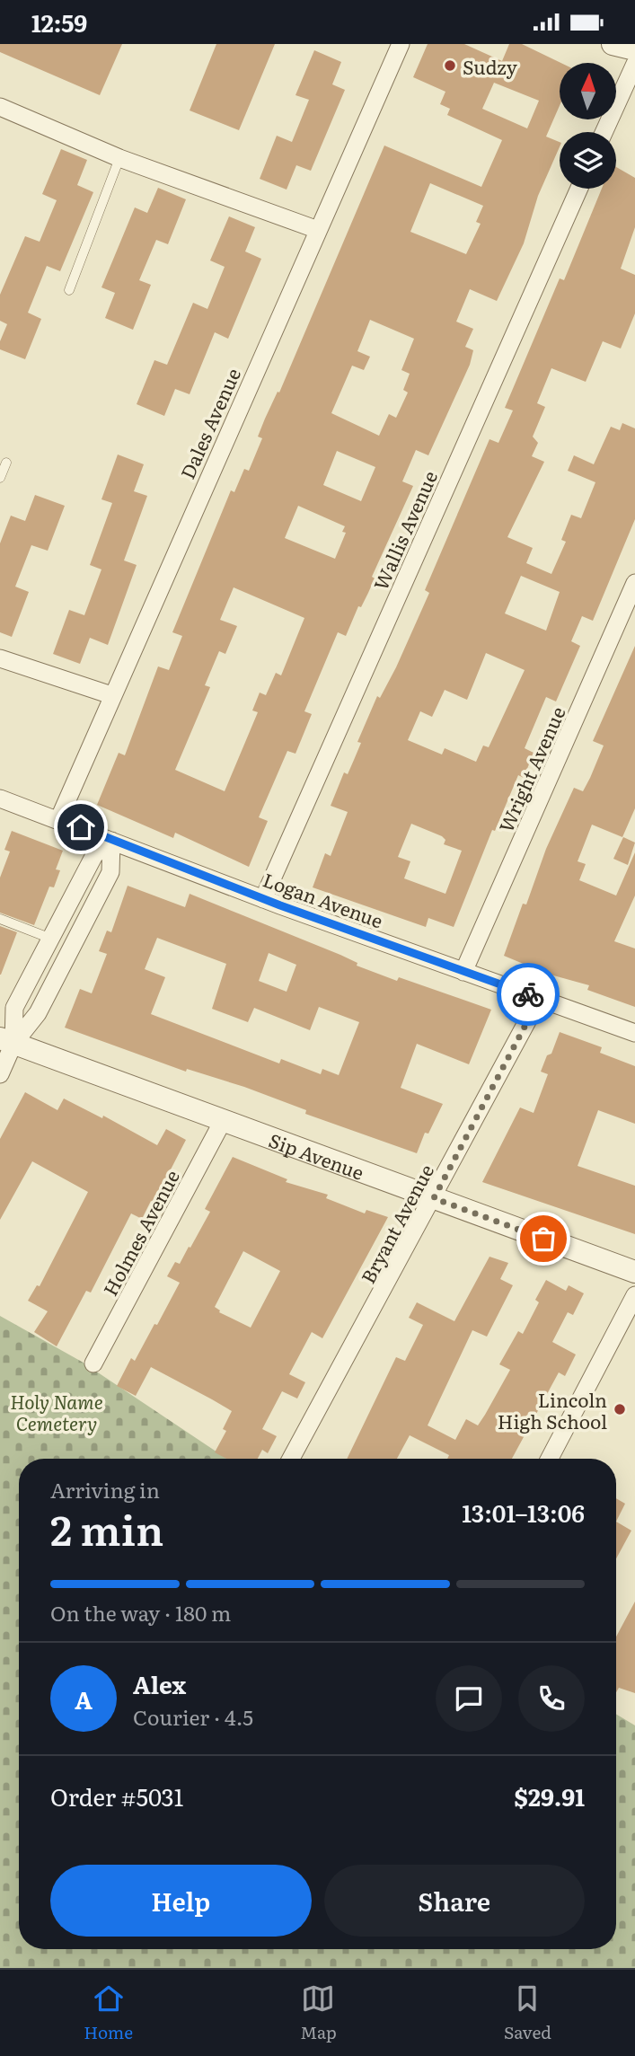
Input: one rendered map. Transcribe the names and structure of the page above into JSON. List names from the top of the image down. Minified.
{"streets":{"street":["Dales Avenue","Wallis Avenue","Wright Avenue","Logan Avenue","Sip Avenue","Bryant Avenue","Holmes Avenue"]},"crossings":[["Dales Avenue","Logan Avenue"],["Wallis Avenue","Logan Avenue"],["Wright Avenue","Logan Avenue"],["Logan Avenue","Bryant Avenue"],["Sip Avenue","Bryant Avenue"],["Sip Avenue","Holmes Avenue"]],"parks":["Holy Name Cemetery"],"places":["Sudzy","Lincoln High School"],"north":"top","page":{"status":"12:59","heading":["2 min","Arriving in","13:01–13:06"],"panel":["Alex","Courier · 4.5","Order #5031","$29.91"],"bar":"On the way · 180 m","round":"A","buttons":["Help","Share"],"tabs":["Home","Map","Saved"]}}
